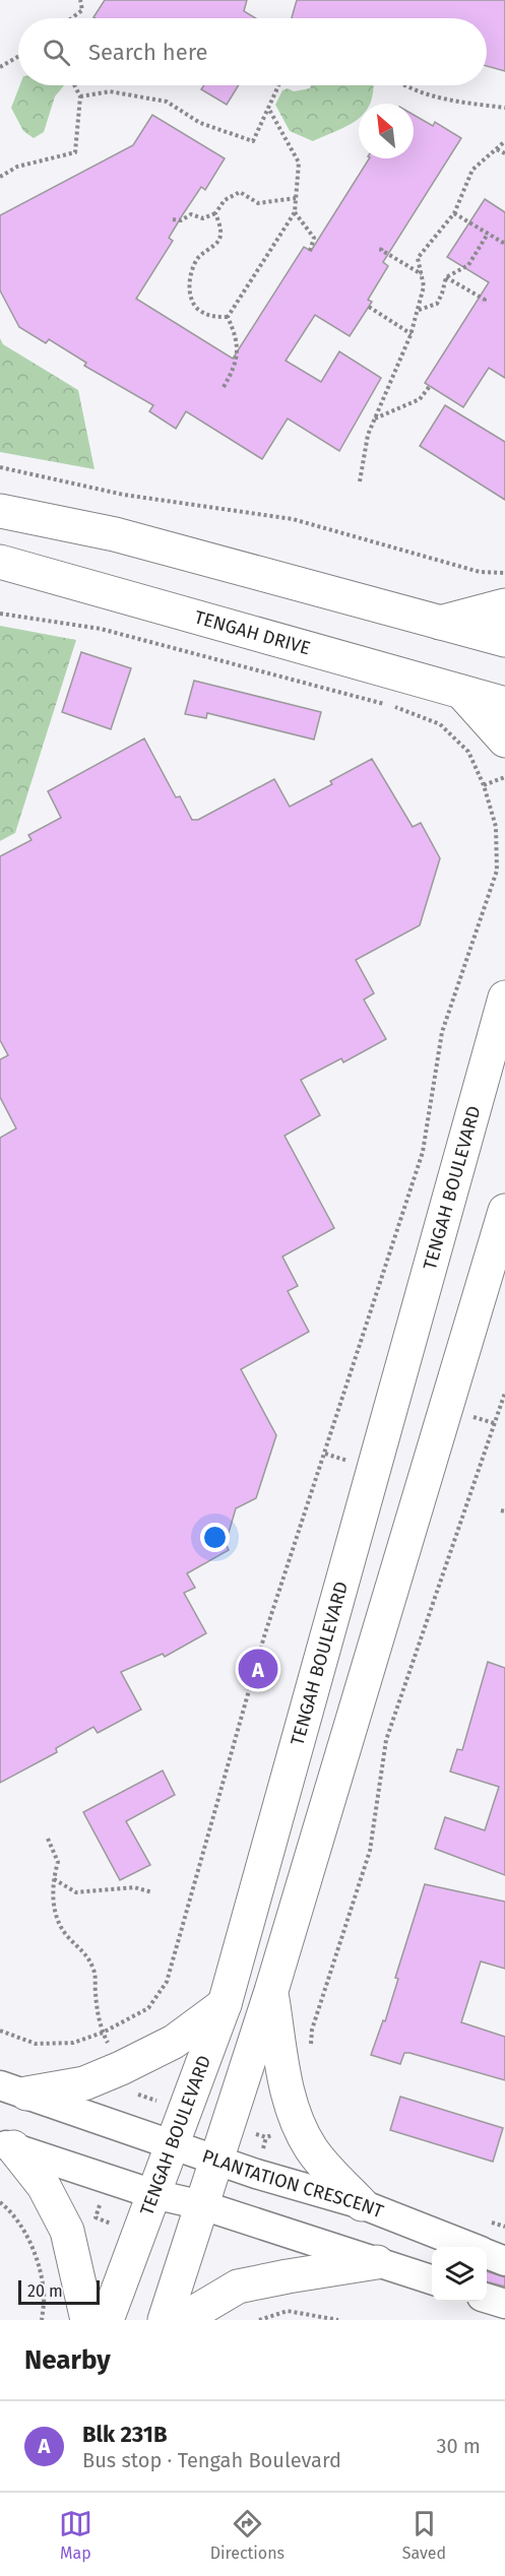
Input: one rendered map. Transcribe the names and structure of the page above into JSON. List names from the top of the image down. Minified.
{"streets":{"main road":["TENGAH DRIVE","TENGAH BOULEVARD"],"street":["PLANTATION CRESCENT"]},"crossings":[["TENGAH BOULEVARD","PLANTATION CRESCENT"]],"scale_bar":"20 m","north":"top left","page":{"search":"Search here","pins":"A","scale":"20 m","heading":"Nearby","list":[{"mark":"A","name":"Blk 231B","note":"Bus stop · Tengah Boulevard","value":"30 m"}],"nav":["Map","Directions","Saved"]}}
